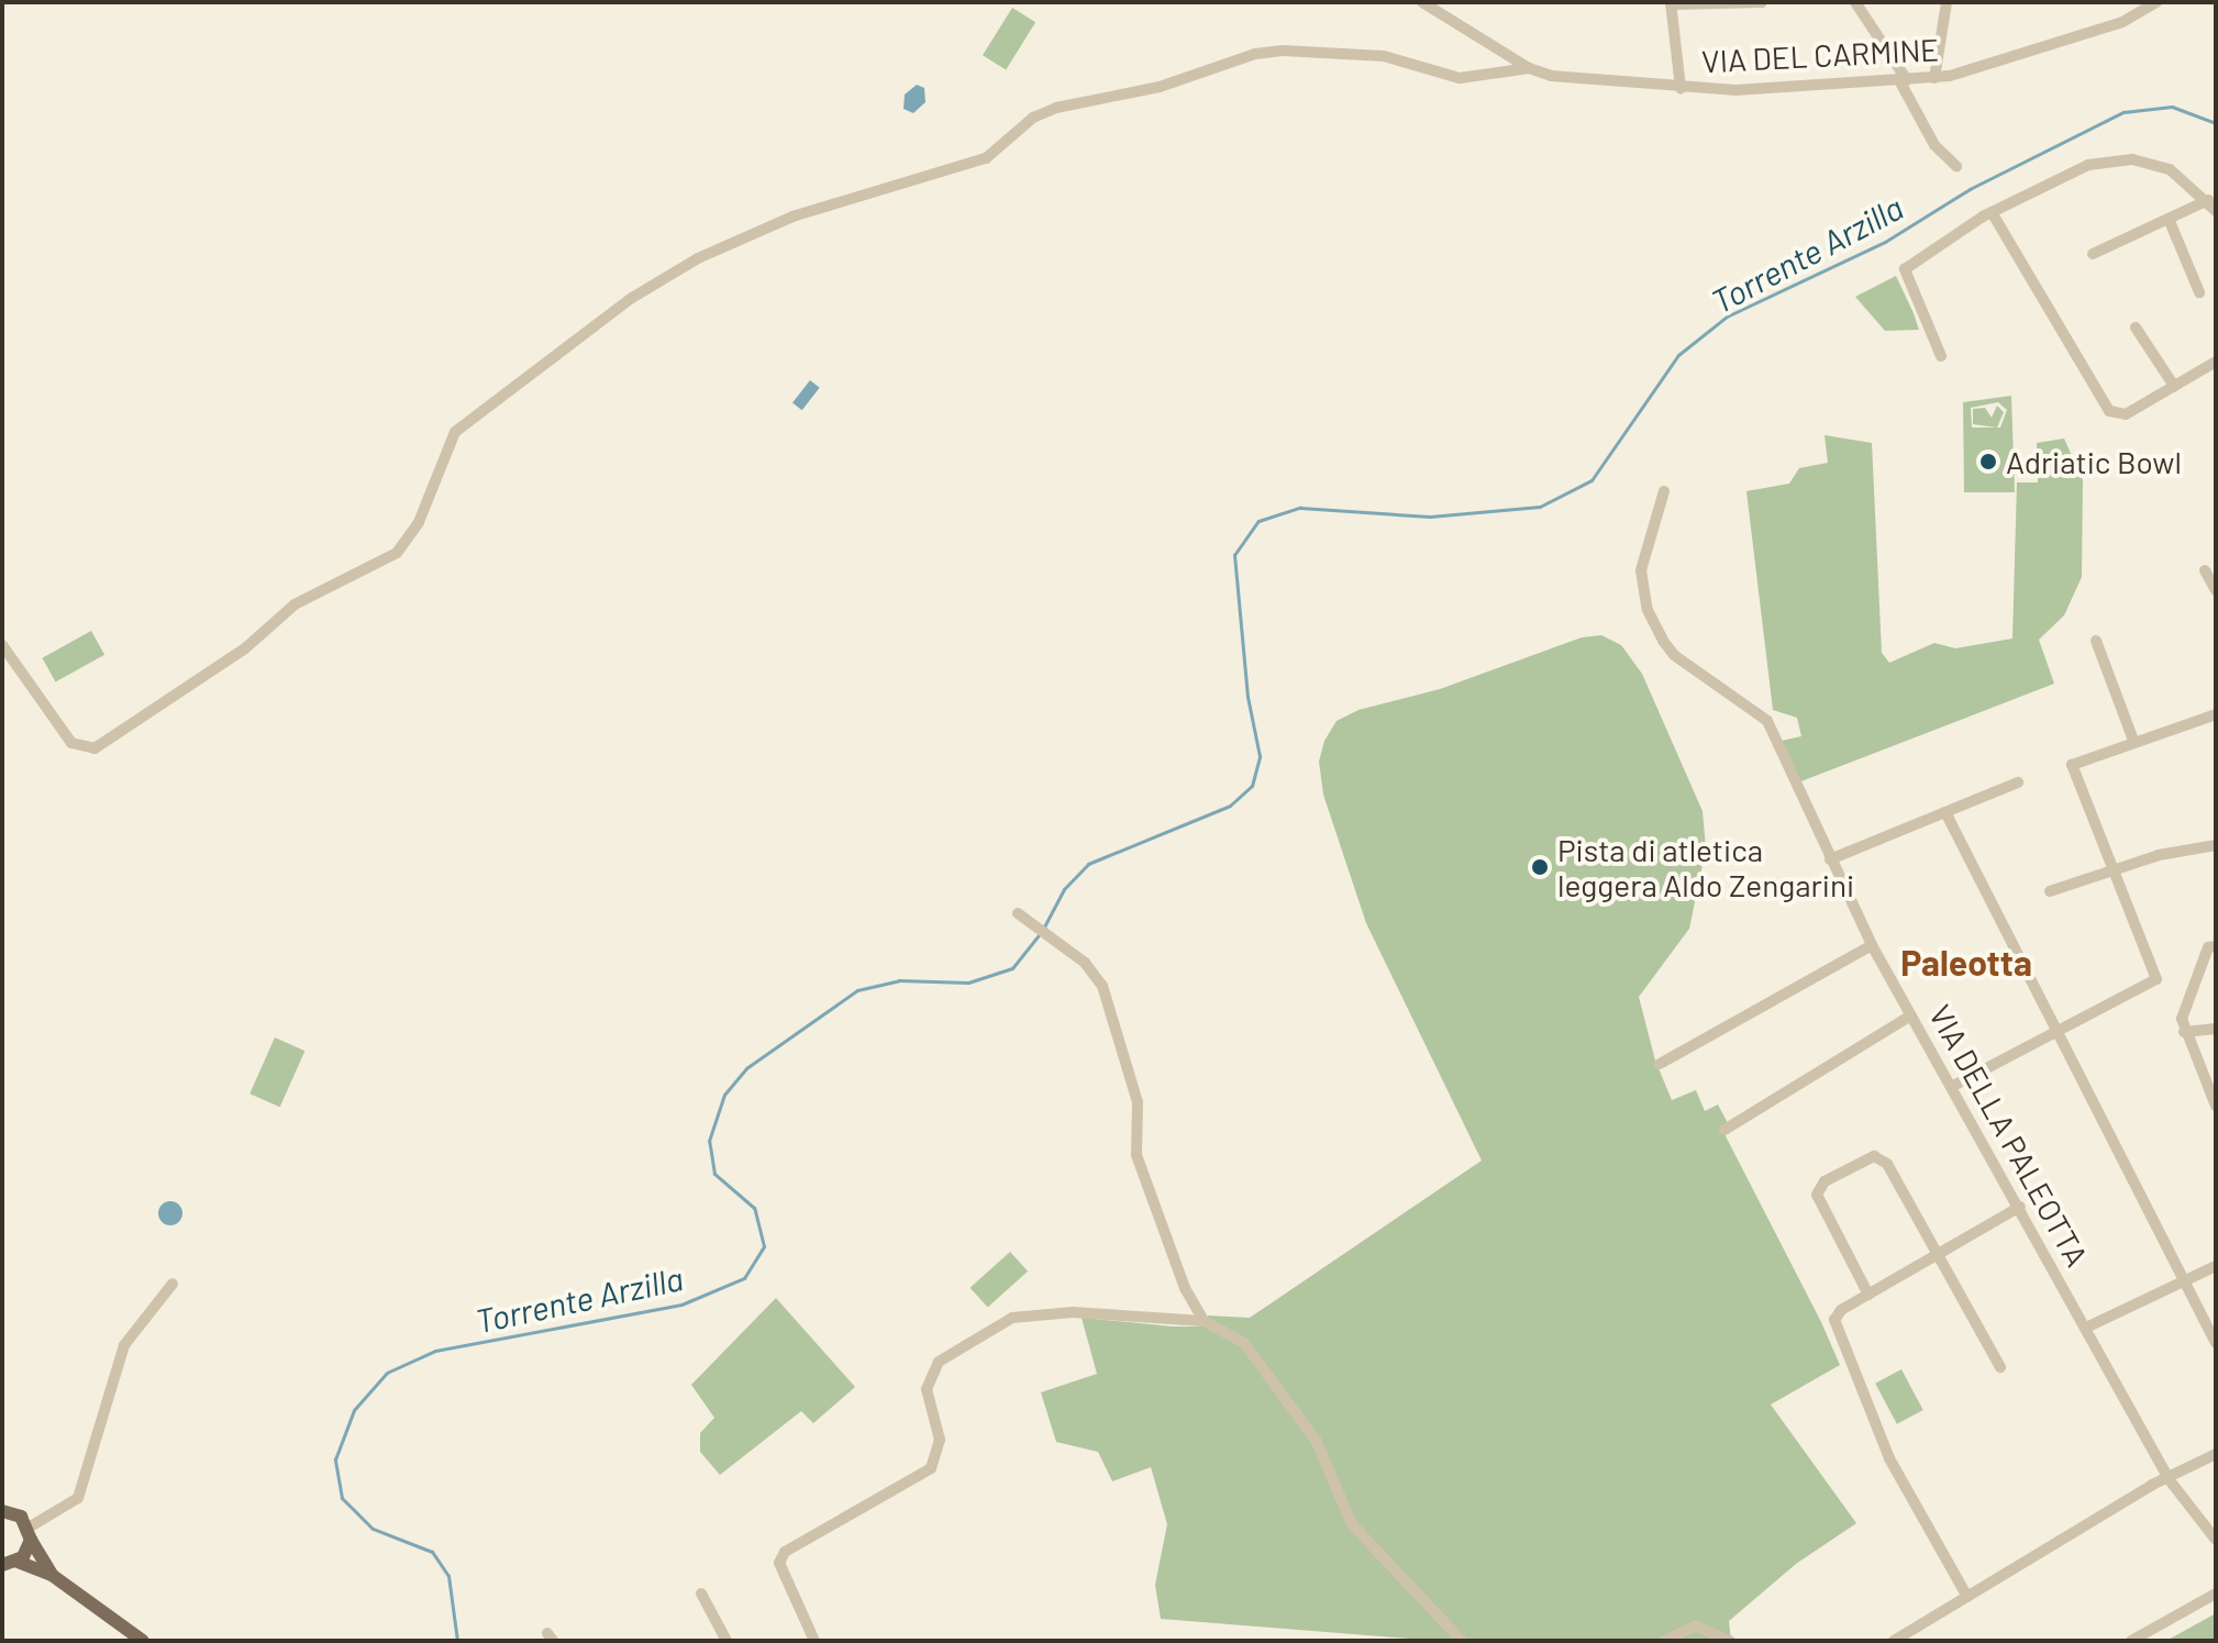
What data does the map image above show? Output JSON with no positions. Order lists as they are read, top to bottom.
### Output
{
  "streets": {
    "street": ["VIA DEL CARMINE", "VIA DELLA PALEOTTA"]
  },
  "districts": ["Paleotta"],
  "water": ["Torrente Arzilla"],
  "places": ["Adriatic Bowl", "Pista di atletica leggera Aldo Zengarini"]
}
